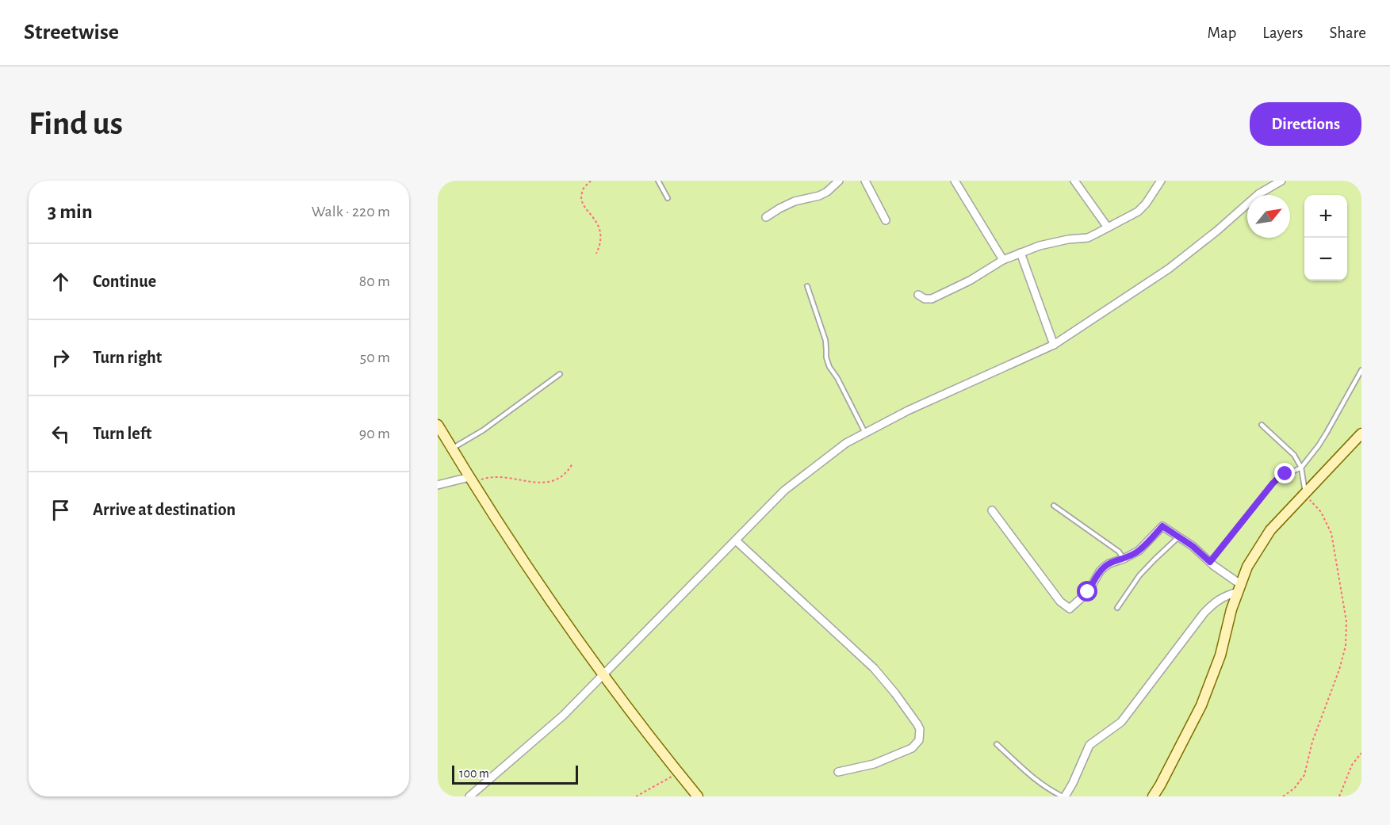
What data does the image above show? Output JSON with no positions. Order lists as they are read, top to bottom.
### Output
{
  "scale_bar": "100 m",
  "north": "top right",
  "page": {
    "header": "Streetwise",
    "nav": ["Map", "Layers", "Share"],
    "buttons": "Directions",
    "title": "Find us",
    "heading": ["3 min", "Walk · 220 m"],
    "map_buttons": ["+", "−"],
    "list": [
      ["Continue", "80 m"],
      ["Turn right", "50 m"],
      ["Turn left", "90 m"],
      "Arrive at destination"
    ],
    "scale": "100 m"
  }
}
